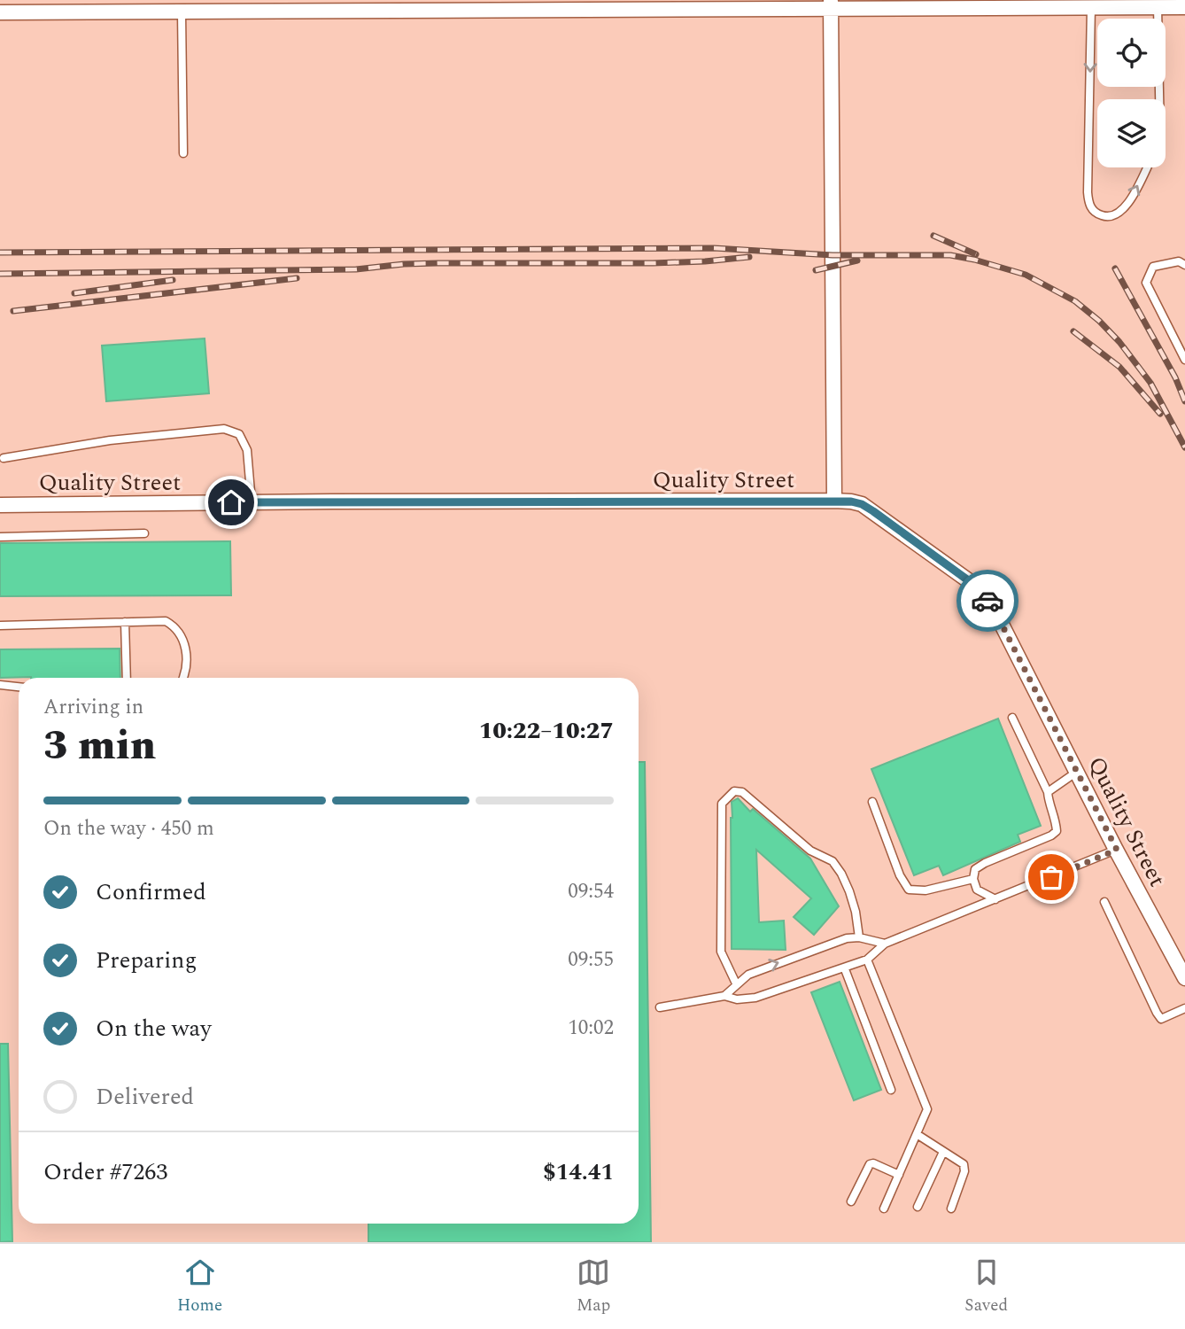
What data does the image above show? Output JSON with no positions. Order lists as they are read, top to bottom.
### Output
{
  "streets": {
    "street": ["Quality Street"]
  },
  "page": {
    "heading": ["3 min", "Arriving in", "10:22–10:27"],
    "panel": ["Order #7263", "$14.41"],
    "bar": "On the way · 450 m",
    "list": [
      ["Confirmed", "09:54"],
      ["Preparing", "09:55"],
      ["On the way", "10:02"],
      "Delivered"
    ],
    "tabs": ["Home", "Map", "Saved"]
  }
}
